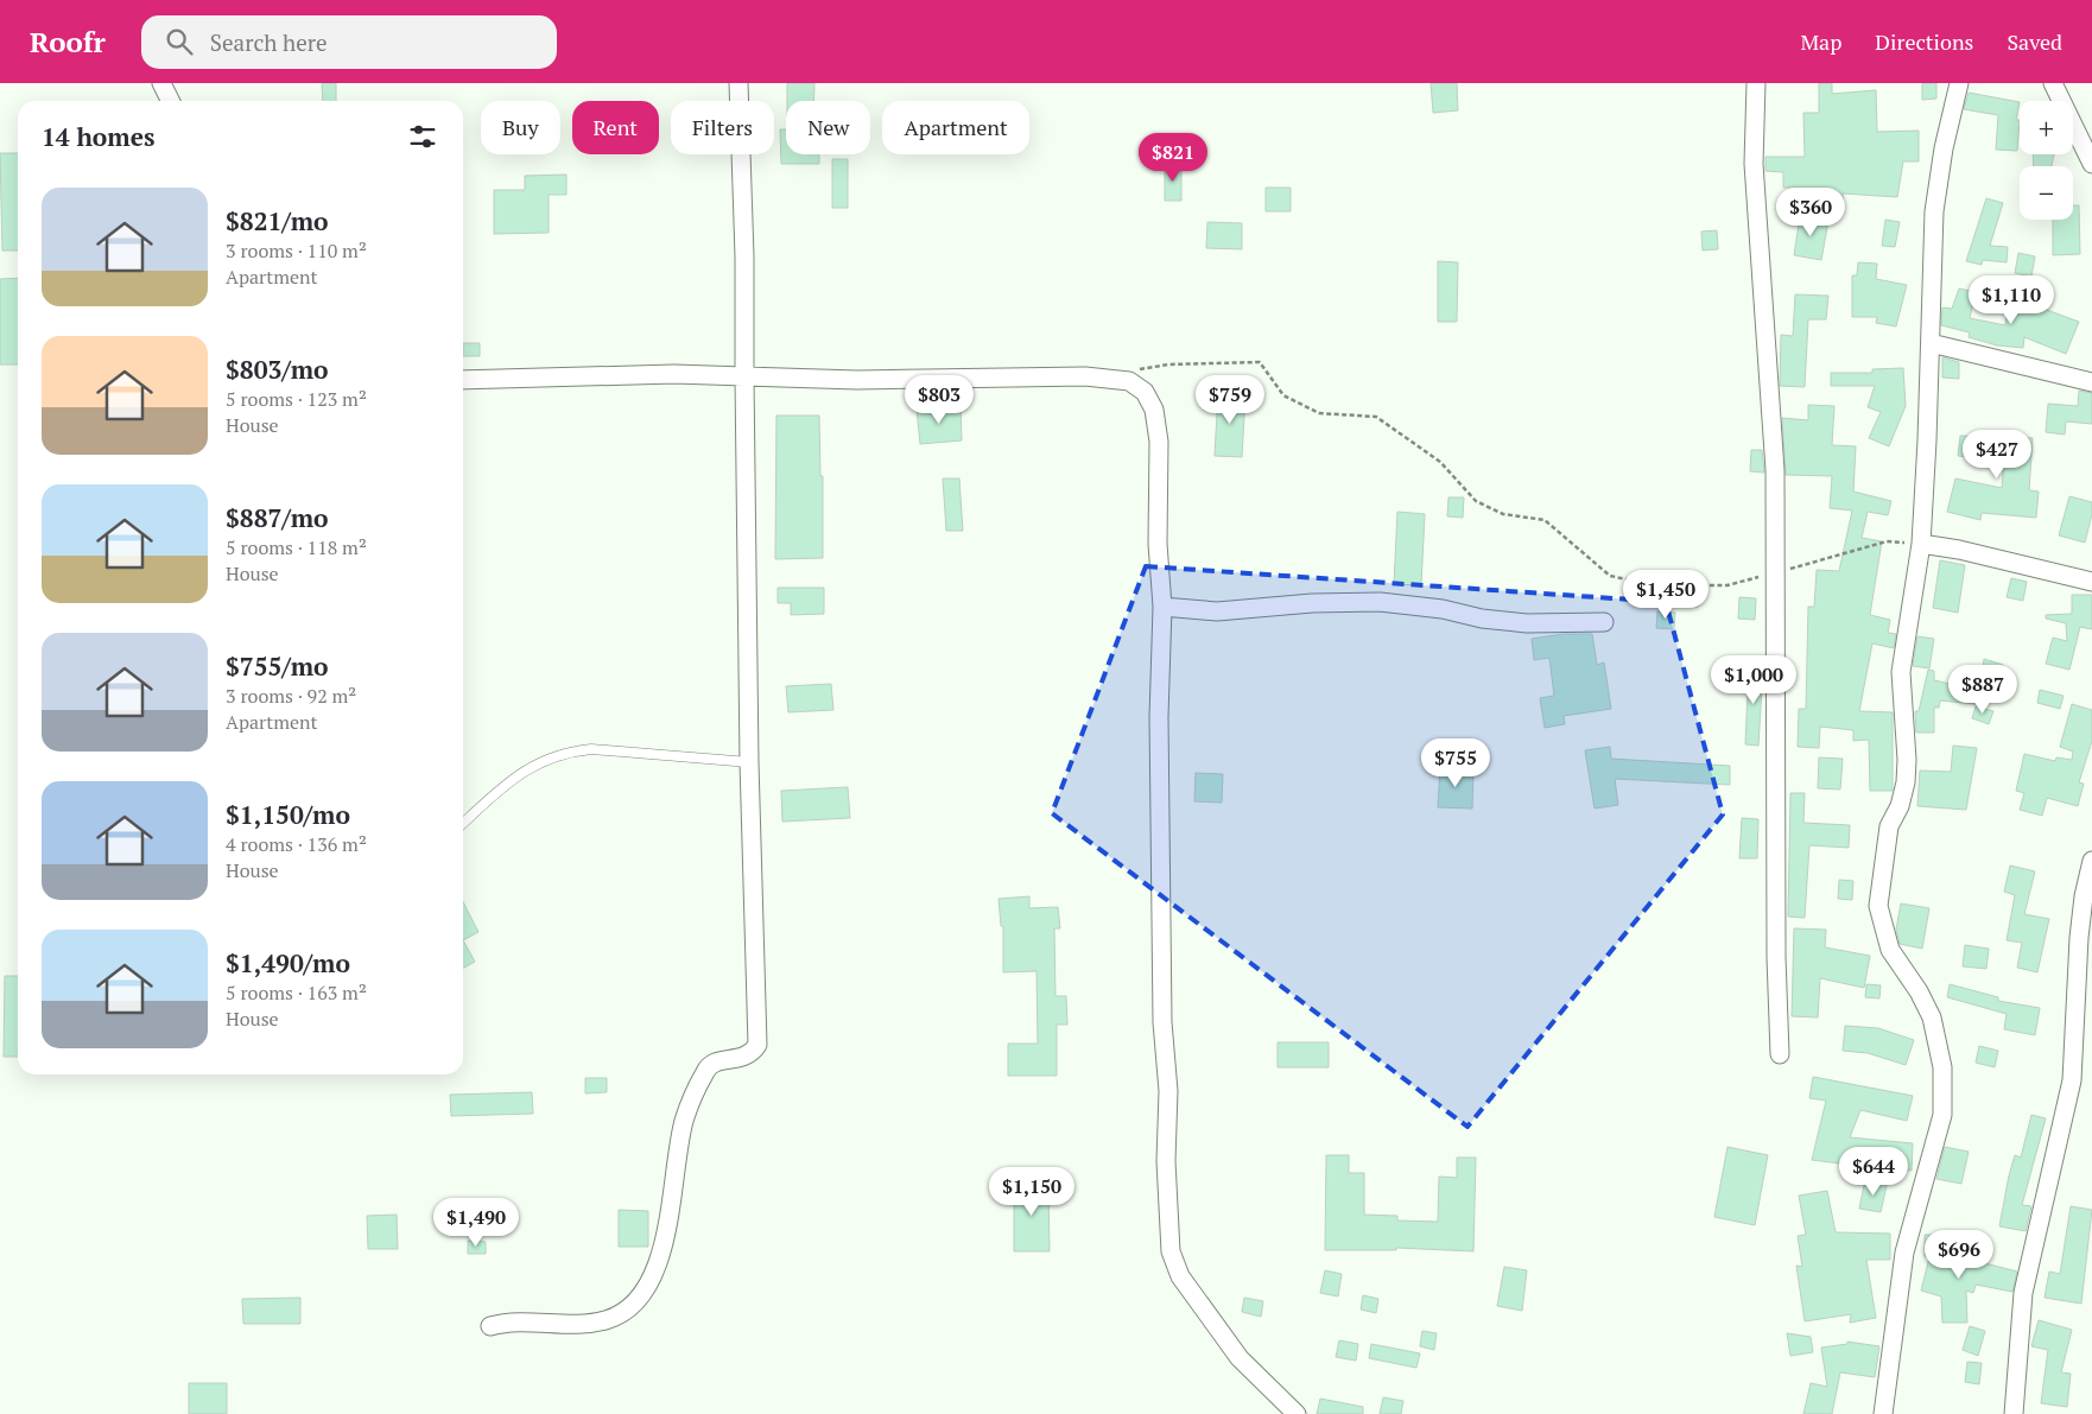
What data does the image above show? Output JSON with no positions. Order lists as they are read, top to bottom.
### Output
{
  "page": {
    "header": "Roofr",
    "search": "Search here",
    "nav": ["Map", "Directions", "Saved"],
    "map_buttons": ["+", "−"],
    "chip": [
      "Buy",
      "Rent",
      "Filters",
      "New",
      "Apartment"
    ],
    "heading": "14 homes",
    "price": [
      "$821",
      "$360",
      "$1,110",
      "$803",
      "$759",
      "$427",
      "$1,450",
      "$1,000",
      "$887",
      "$755",
      "$644",
      "$1,150",
      "$1,490",
      "$696"
    ],
    "list": [
      {
        "name": "$821/mo",
        "note": "3 rooms · 110 m² · Apartment"
      },
      {
        "name": "$803/mo",
        "note": "5 rooms · 123 m² · House"
      },
      {
        "name": "$887/mo",
        "note": "5 rooms · 118 m² · House"
      },
      {
        "name": "$755/mo",
        "note": "3 rooms · 92 m² · Apartment"
      },
      {
        "name": "$1,150/mo",
        "note": "4 rooms · 136 m² · House"
      },
      {
        "name": "$1,490/mo",
        "note": "5 rooms · 163 m² · House"
      }
    ]
  }
}
